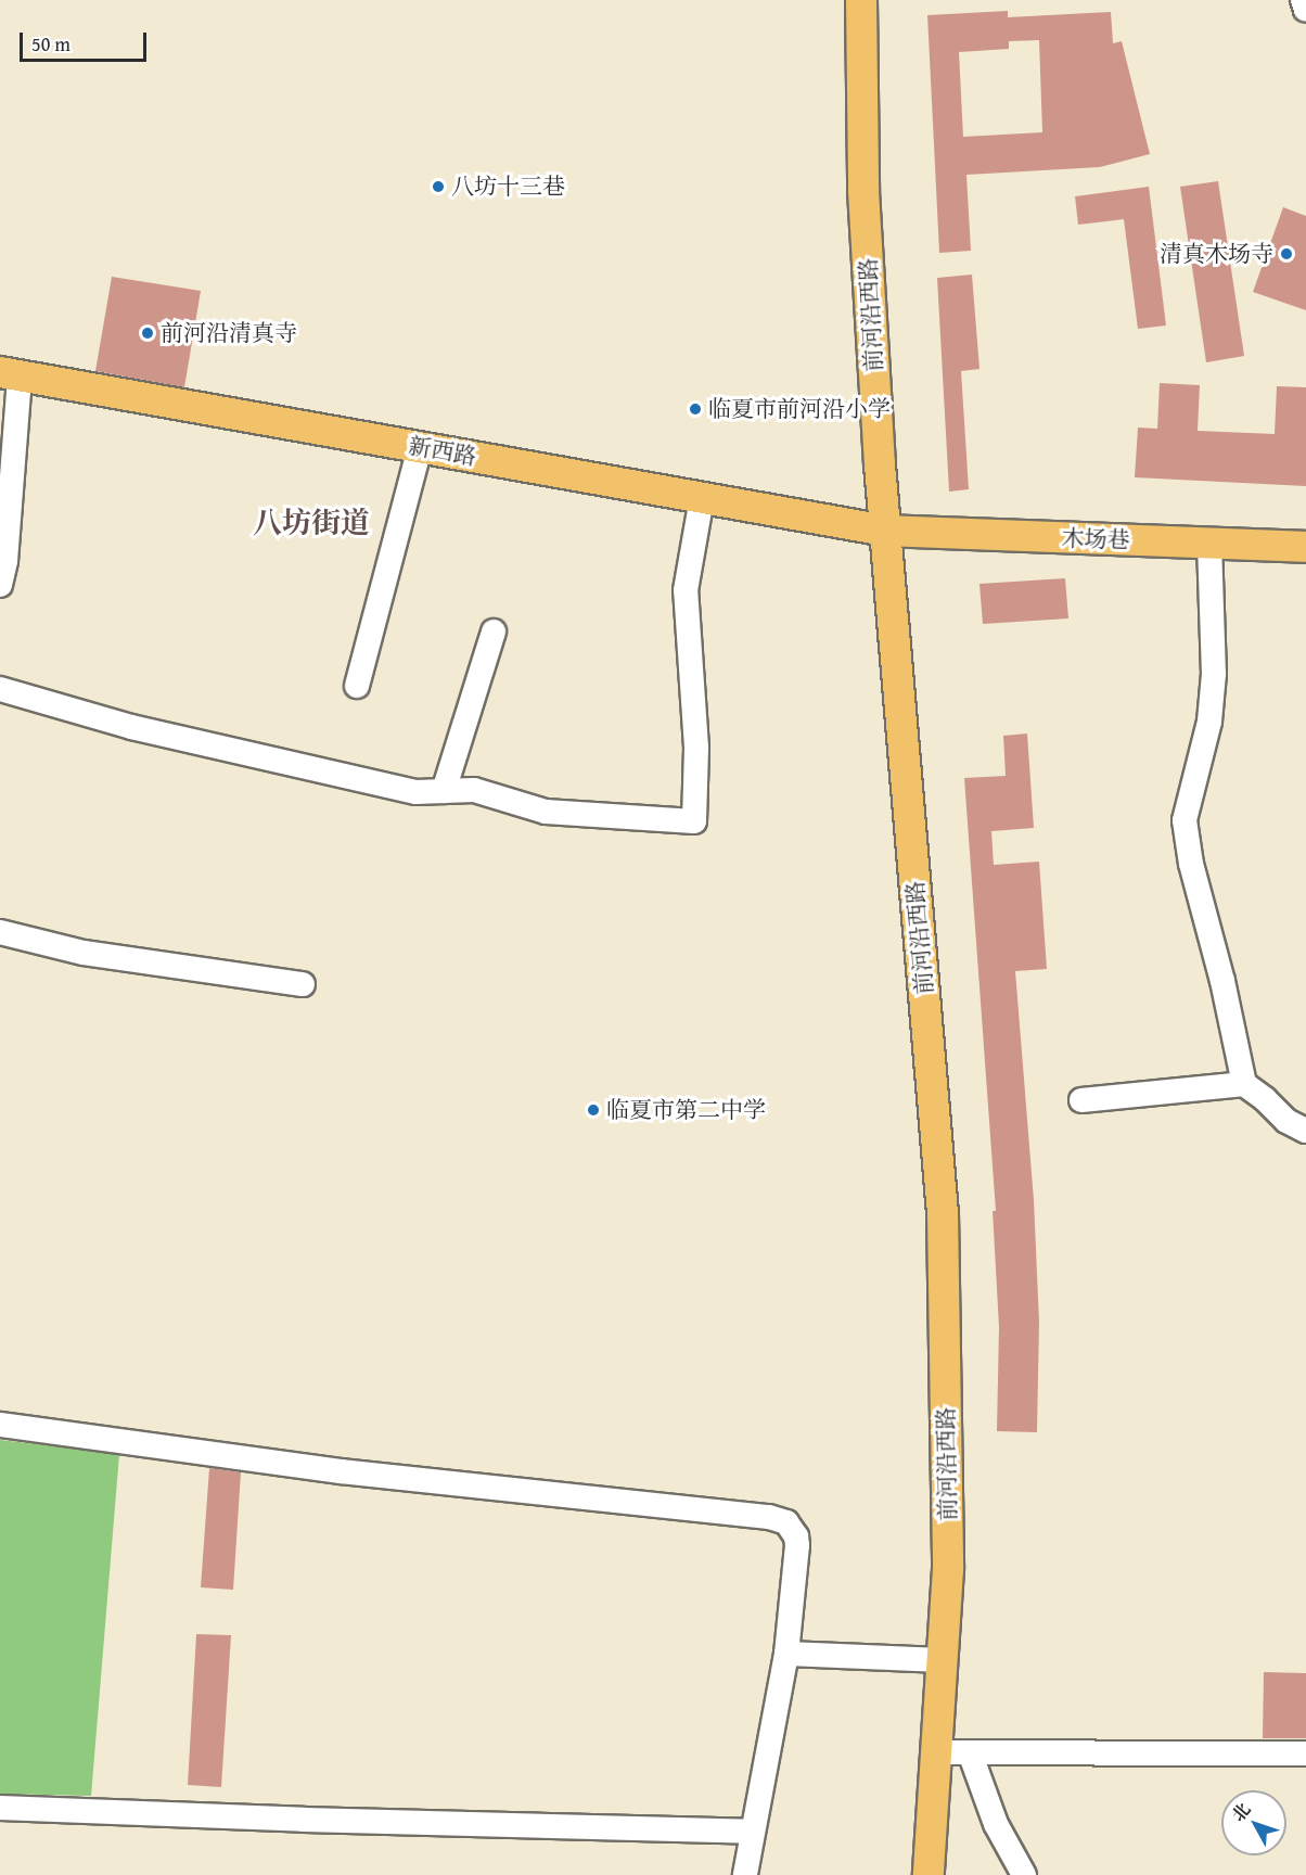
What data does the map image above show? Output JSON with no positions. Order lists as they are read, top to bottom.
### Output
{
  "streets": {
    "main road": ["前河沿西路", "新西路", "木场巷"]
  },
  "crossings": [
    ["前河沿西路", "新西路"],
    ["前河沿西路", "木场巷"],
    ["新西路", "木场巷"]
  ],
  "districts": ["八坊街道"],
  "places": [
    "八坊十三巷",
    "清真木场寺",
    "前河沿清真寺",
    "临夏市前河沿小学",
    "临夏市第二中学"
  ],
  "scale_bar": "50 m",
  "north": "top left"
}
